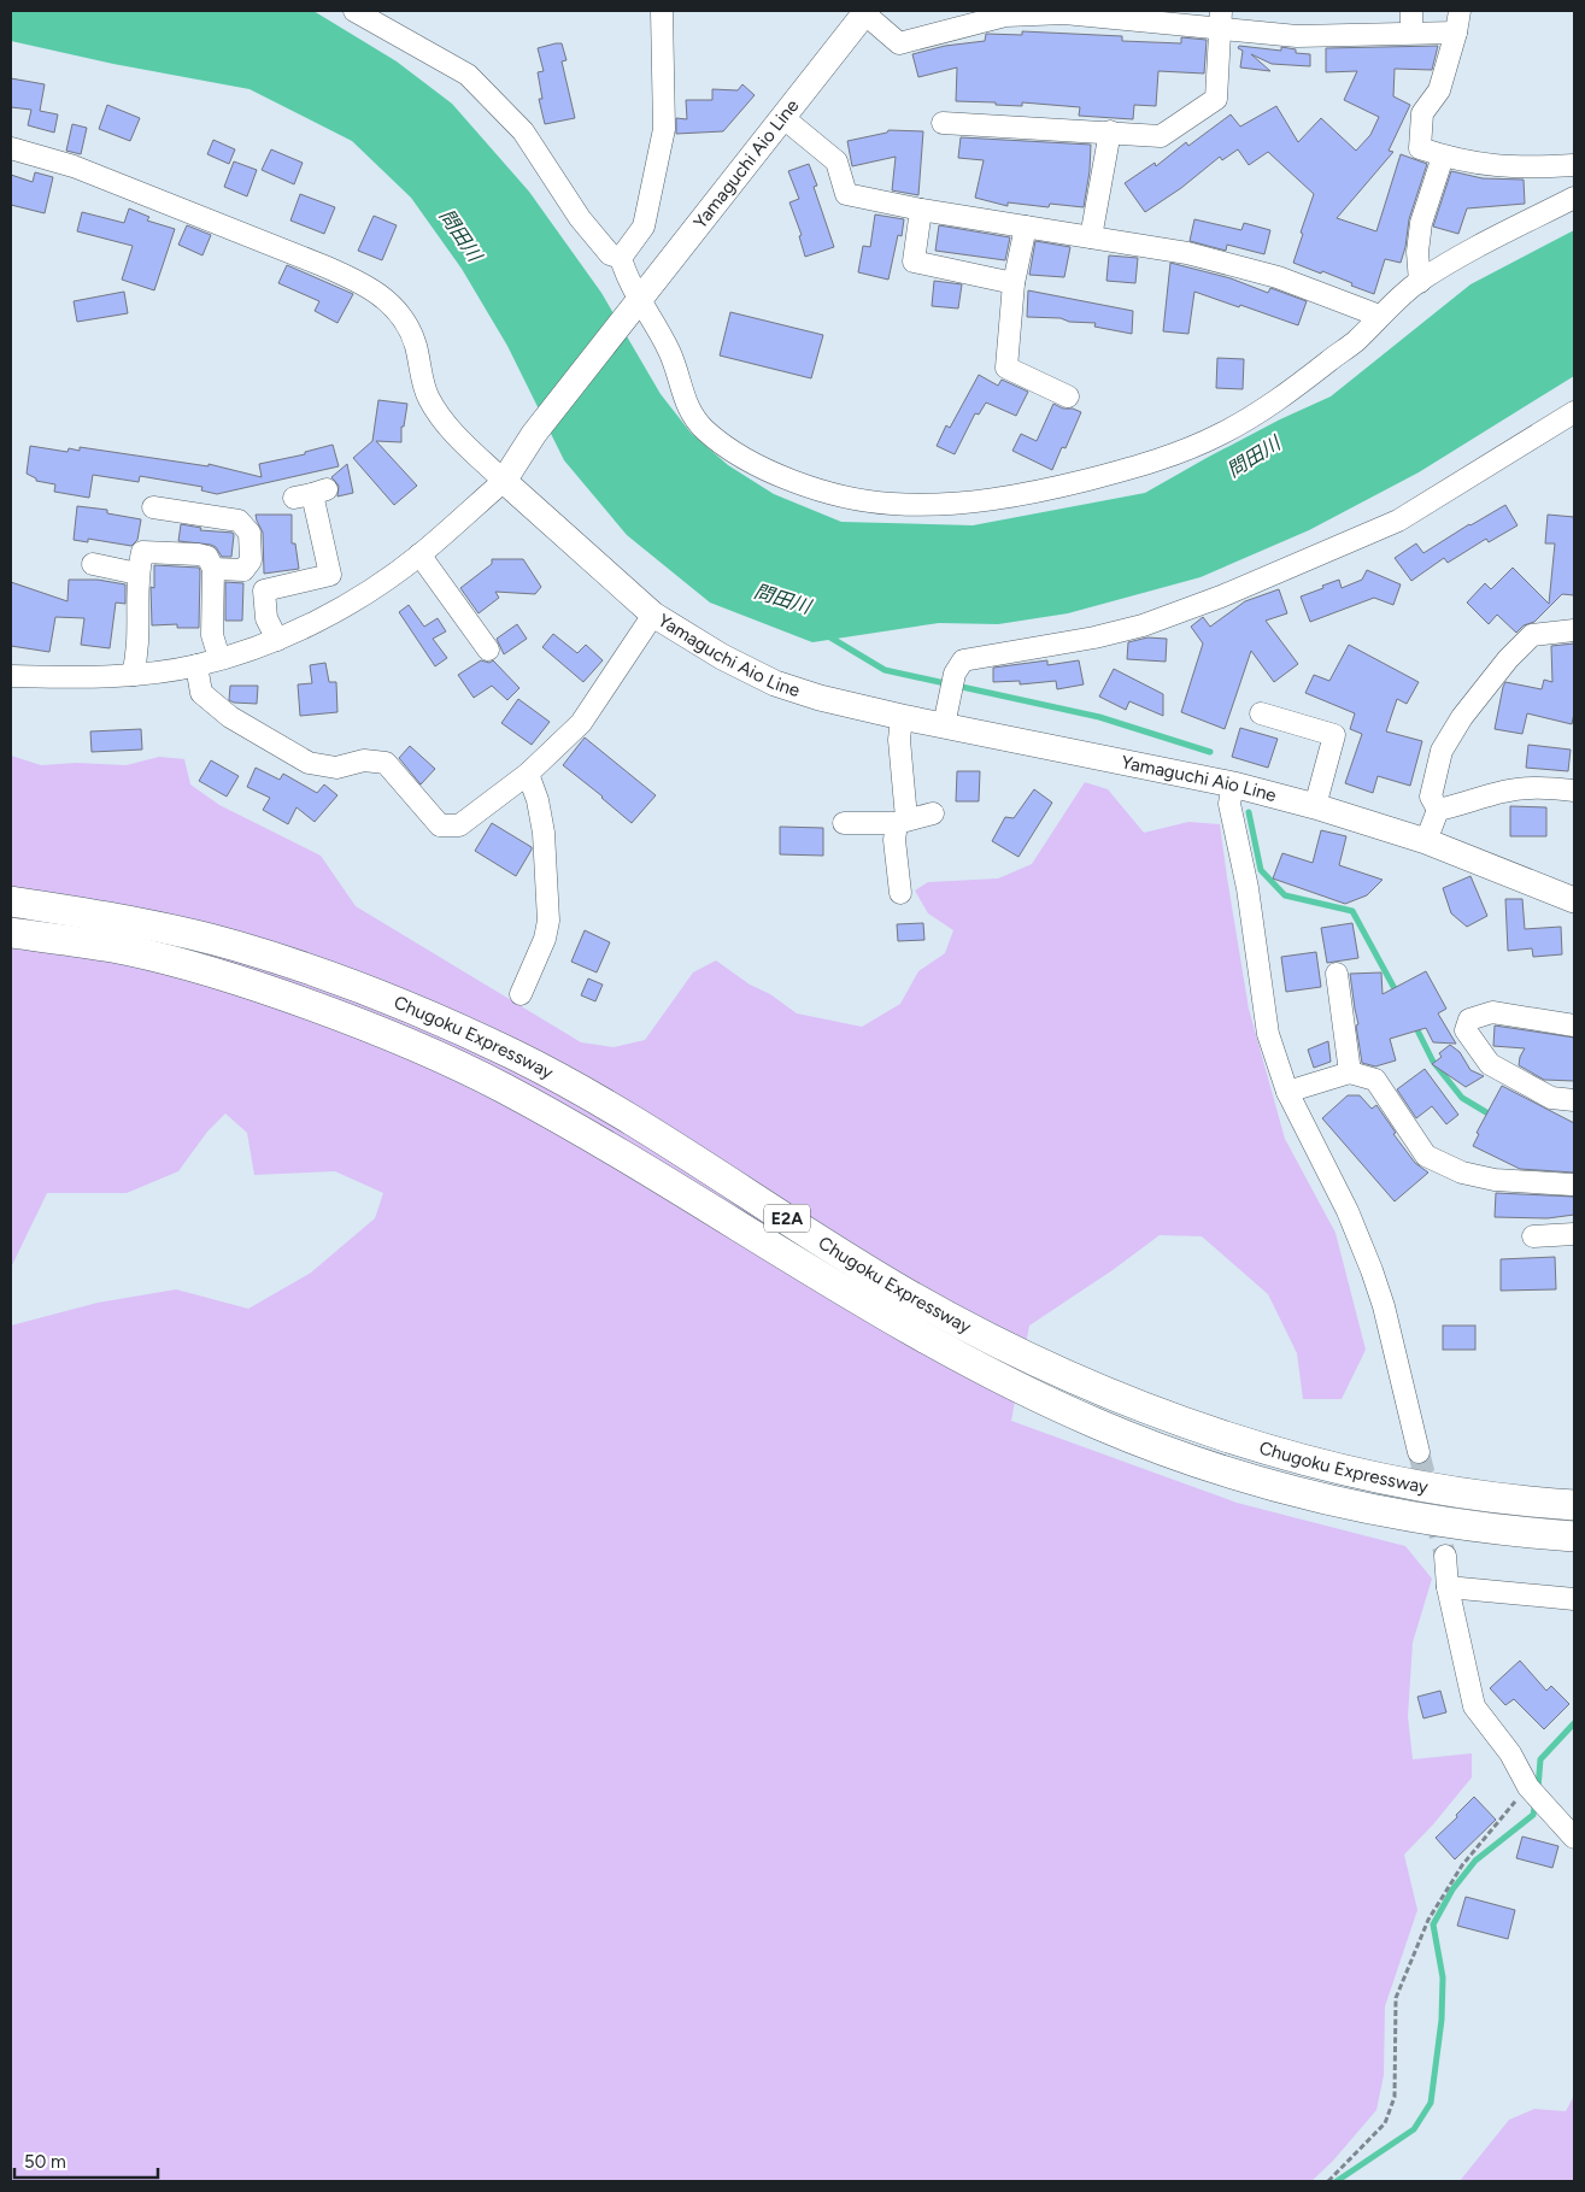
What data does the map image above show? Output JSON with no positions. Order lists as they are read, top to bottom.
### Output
{
  "streets": {
    "highway": ["Chugoku Expressway", "E2A"],
    "main road": ["Yamaguchi Aio Line"]
  },
  "water": ["問田川"],
  "scale_bar": "50 m"
}
